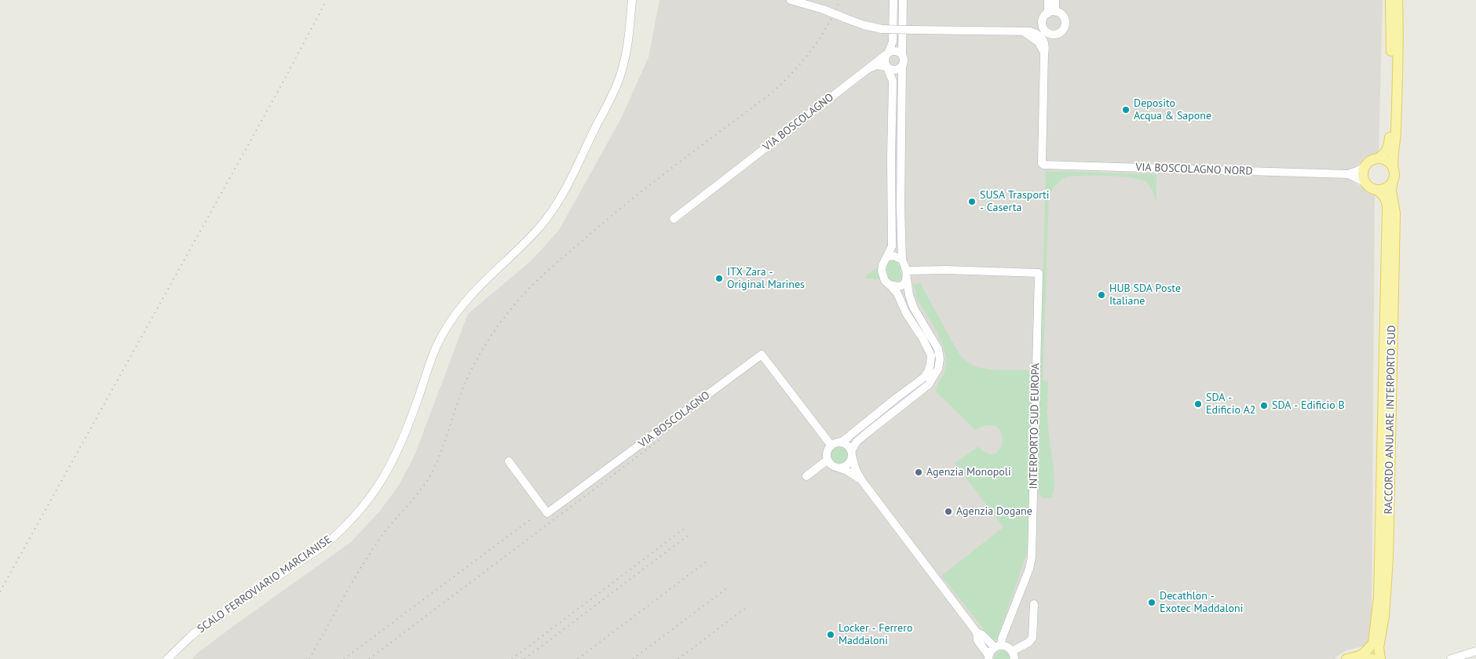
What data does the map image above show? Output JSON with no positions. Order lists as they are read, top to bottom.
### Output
{
  "streets": {
    "main road": ["RACCORDO ANULARE INTERPORTO SUD"],
    "street": [
      "VIA BOSCOLAGNO",
      "VIA BOSCOLAGNO NORD",
      "INTERPORTO SUD EUROPA",
      "SCALO FERROVIARIO MARCIANISE"
    ]
  },
  "crossings": [
    ["VIA BOSCOLAGNO NORD", "RACCORDO ANULARE INTERPORTO SUD"]
  ],
  "places": [
    "Deposito Acqua & Sapone",
    "SUSA Trasporti - Caserta",
    "ITX Zara - Original Marines",
    "HUB SDA Poste Italiane",
    "SDA - Edificio A2",
    "SDA - Edificio B",
    "Agenzia Monopoli",
    "Agenzia Dogane",
    "Decathlon - Exotec Maddaloni",
    "Locker - Ferrero Maddaloni"
  ]
}
